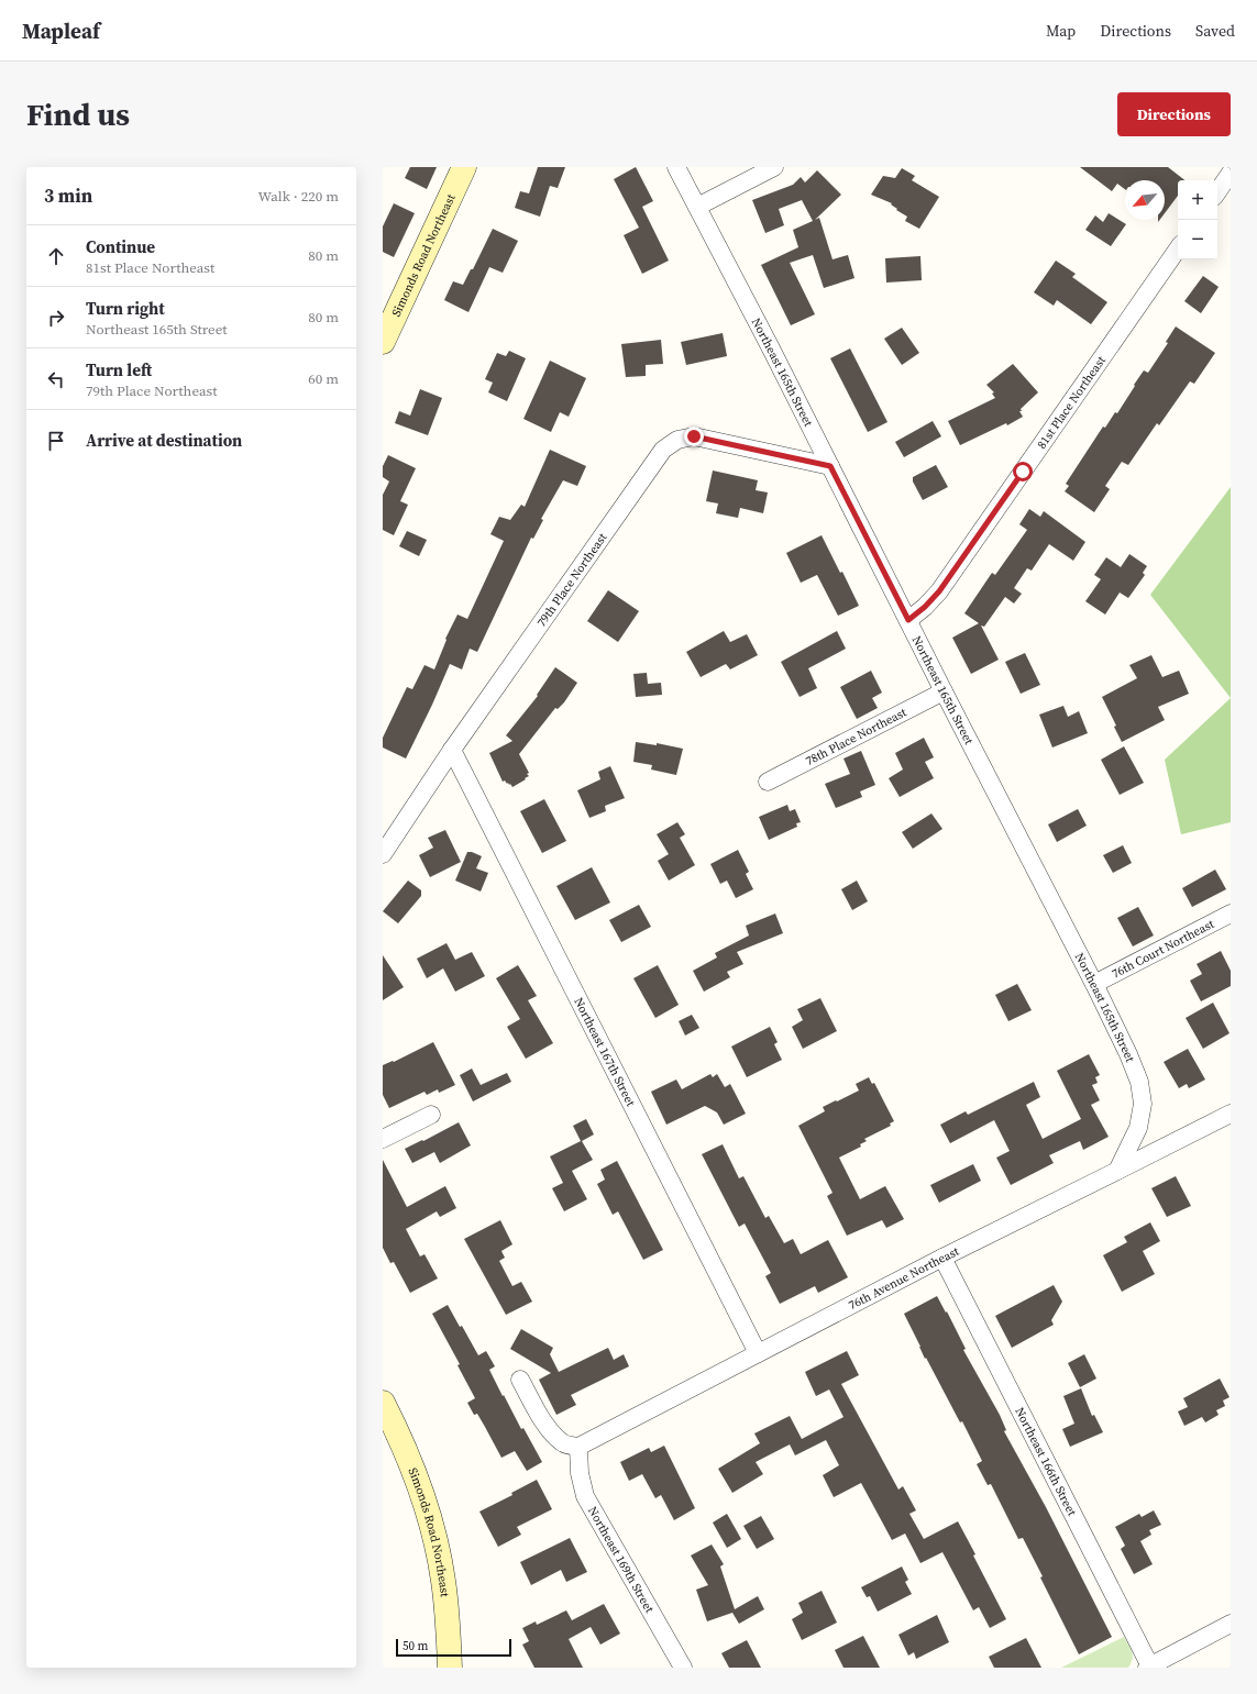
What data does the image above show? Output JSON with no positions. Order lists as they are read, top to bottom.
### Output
{
  "streets": {
    "main road": ["Simonds Road Northeast"],
    "street": [
      "Northeast 165th Street",
      "81st Place Northeast",
      "79th Place Northeast",
      "78th Place Northeast",
      "76th Court Northeast",
      "Northeast 167th Street",
      "76th Avenue Northeast",
      "Northeast 166th Street",
      "Northeast 169th Street"
    ]
  },
  "crossings": [
    ["Northeast 165th Street", "81st Place Northeast"],
    ["Northeast 165th Street", "79th Place Northeast"],
    ["Northeast 165th Street", "78th Place Northeast"],
    ["Northeast 165th Street", "76th Court Northeast"],
    ["Northeast 165th Street", "76th Avenue Northeast"],
    ["79th Place Northeast", "Northeast 167th Street"],
    ["Northeast 167th Street", "76th Avenue Northeast"],
    ["76th Avenue Northeast", "Northeast 166th Street"],
    ["76th Avenue Northeast", "Northeast 169th Street"]
  ],
  "scale_bar": "50 m",
  "north": "bottom left",
  "page": {
    "header": "Mapleaf",
    "nav": ["Map", "Directions", "Saved"],
    "buttons": "Directions",
    "title": "Find us",
    "heading": ["3 min", "Walk · 220 m"],
    "map_buttons": ["+", "−"],
    "list": [
      ["Continue", "81st Place Northeast", "80 m"],
      ["Turn right", "Northeast 165th Street", "80 m"],
      ["Turn left", "79th Place Northeast", "60 m"],
      "Arrive at destination"
    ],
    "scale": "50 m"
  }
}
